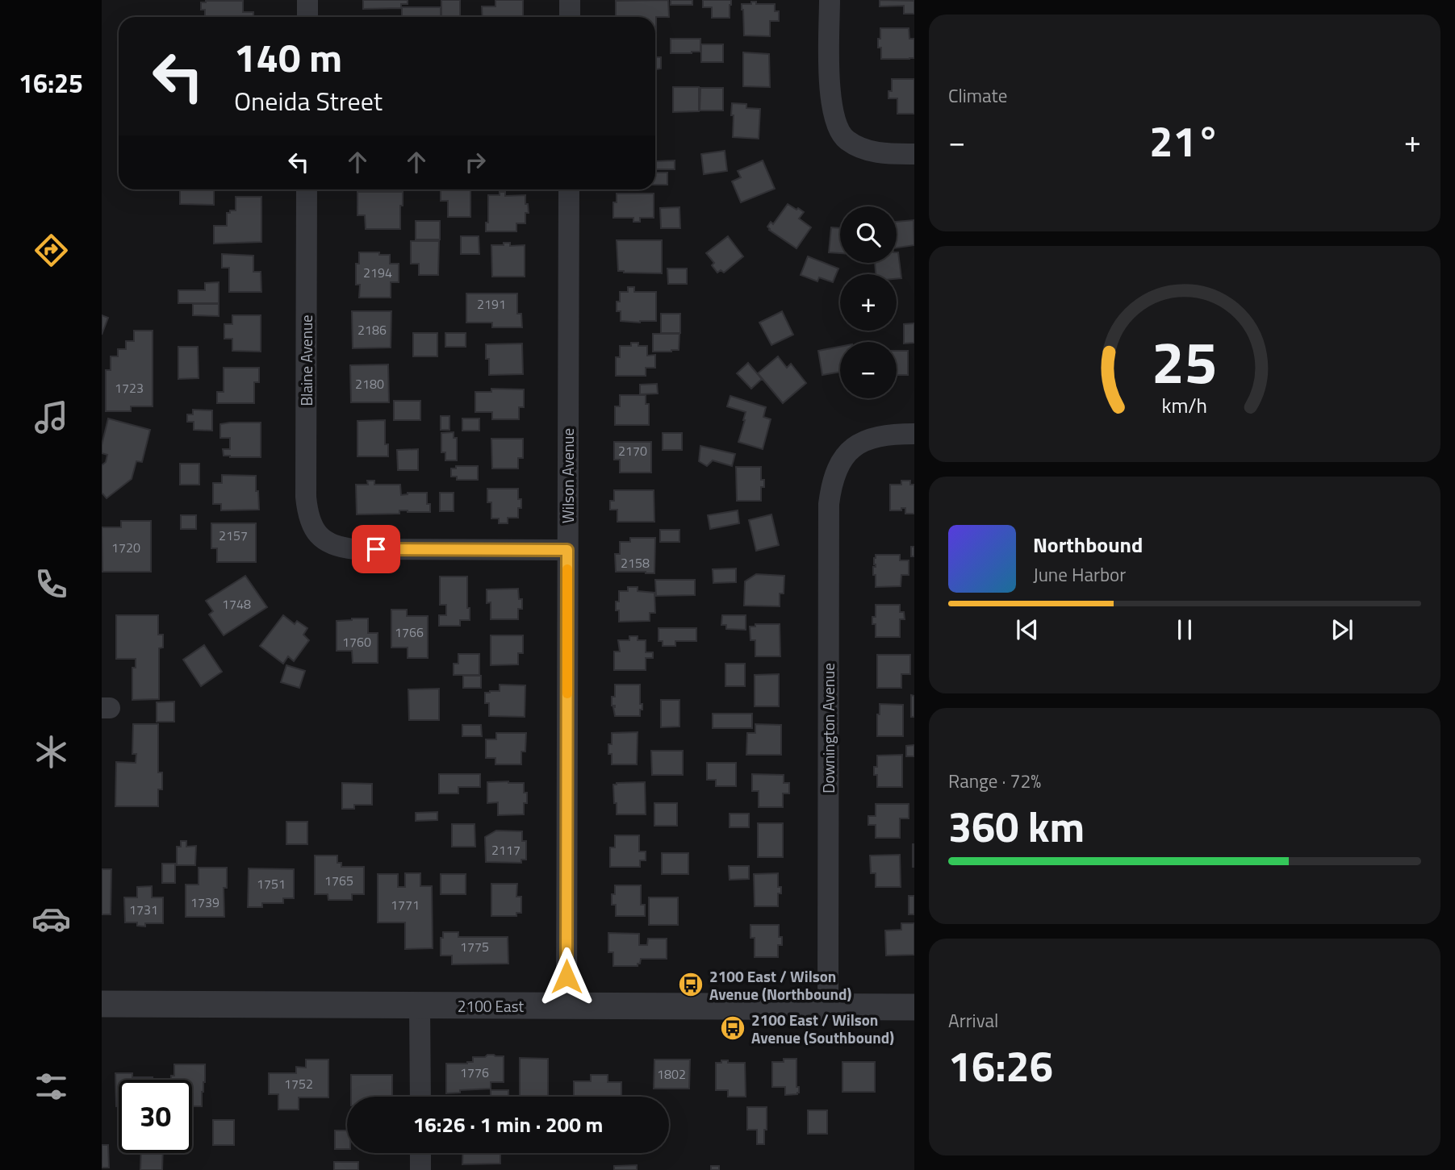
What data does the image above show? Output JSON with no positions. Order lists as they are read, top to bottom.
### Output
{
  "streets": {
    "street": [
      "Blaine Avenue",
      "Wilson Avenue",
      "Downington Avenue",
      "2100 East"
    ]
  },
  "crossings": [
    ["Blaine Avenue", "Wilson Avenue"],
    ["Wilson Avenue", "2100 East"],
    ["Downington Avenue", "2100 East"]
  ],
  "places": {
    "bus stop": ["2100 East / Wilson Avenue (Northbound)", "2100 East / Wilson Avenue (Southbound)"]
  },
  "house_numbers": [
    "2194",
    "2191",
    "2186",
    "2180",
    "1723",
    "2170",
    "2157",
    "1720",
    "2158",
    "1748",
    "1766",
    "1760",
    "2117",
    "1765",
    "1751",
    "1739",
    "1771",
    "1731",
    "1775",
    "1776",
    "1802",
    "1752"
  ],
  "page": {
    "tabs": "16:25",
    "tile": [
      "Climate",
      ["Range · 72%", "360 km"],
      ["Arrival", "16:26"]
    ],
    "turn": ["140 m", "Oneida Street"],
    "heat": ["−", "21°", "+"],
    "map_buttons": ["+", "−"],
    "song": ["Northbound", "June Harbor"],
    "limit": "30",
    "trip": "16:26 · 1 min · 200 m",
    "gauge": ["25", "km/h"]
  }
}
